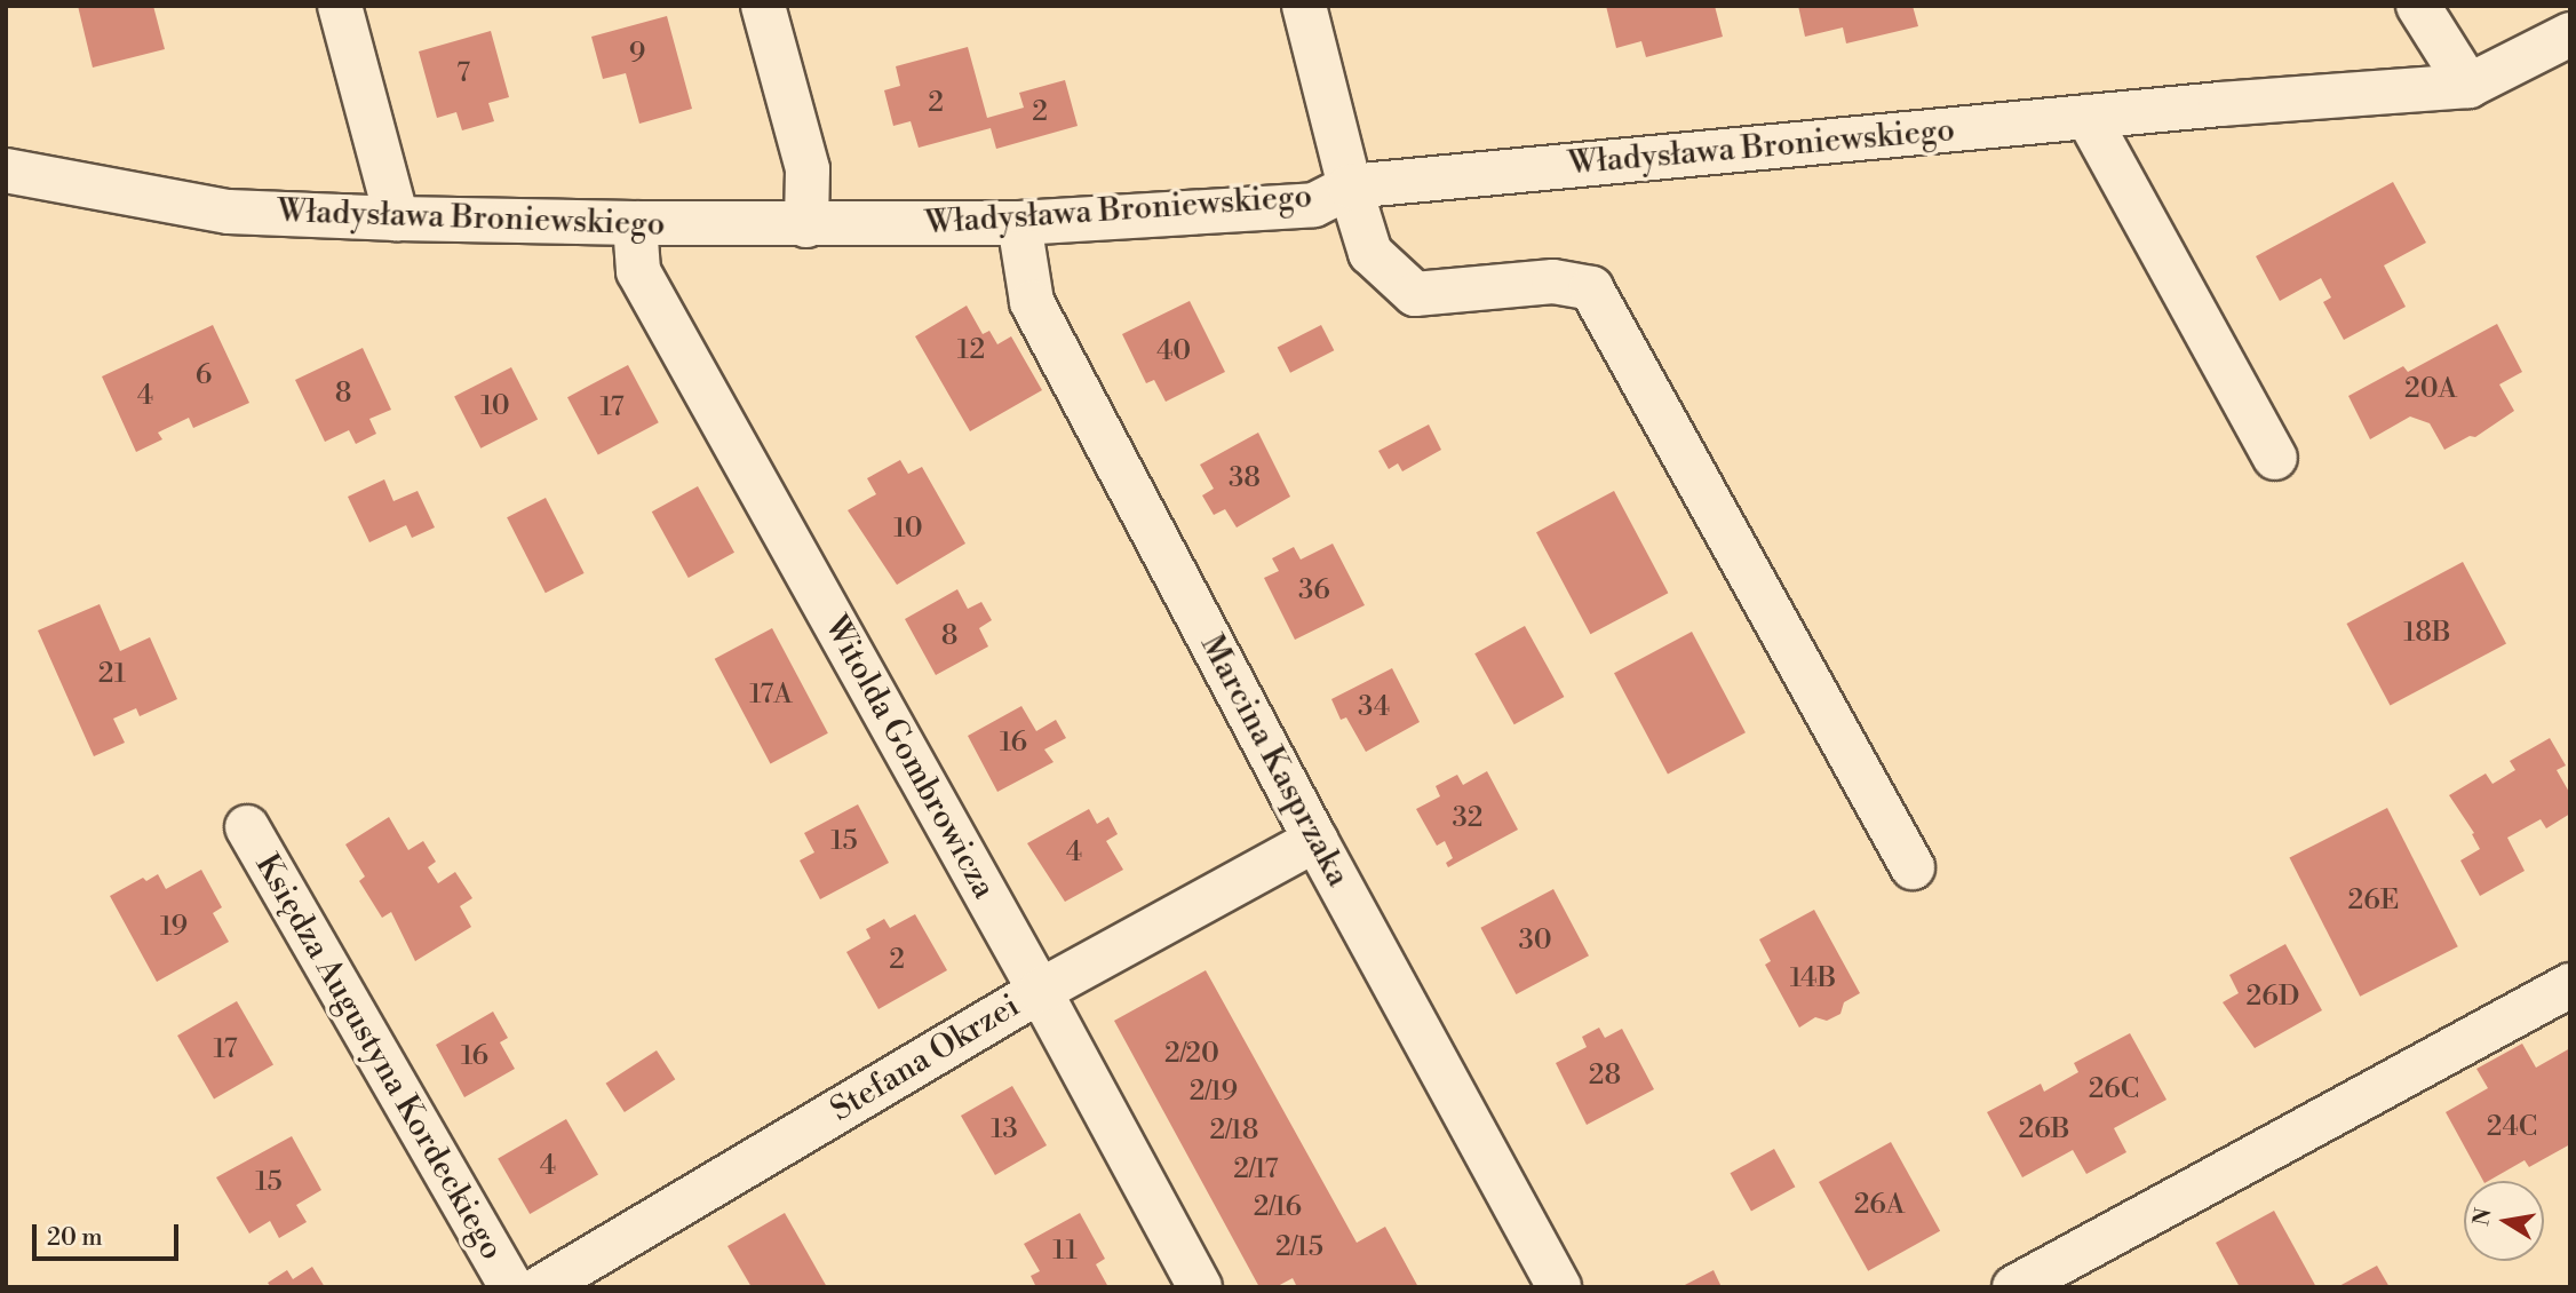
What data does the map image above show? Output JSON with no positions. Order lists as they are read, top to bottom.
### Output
{
  "streets": {
    "street": [
      "Władysława Broniewskiego",
      "Witolda Gombrowicza",
      "Marcina Kasprzaka",
      "Księdza Augustyna Kordeckiego",
      "Stefana Okrzei"
    ]
  },
  "crossings": [
    ["Władysława Broniewskiego", "Witolda Gombrowicza"],
    ["Władysława Broniewskiego", "Marcina Kasprzaka"],
    ["Witolda Gombrowicza", "Stefana Okrzei"],
    ["Marcina Kasprzaka", "Stefana Okrzei"]
  ],
  "house_numbers": [
    "9",
    "7",
    "2",
    "2",
    "12",
    "40",
    "6",
    "20A",
    "8",
    "4",
    "10",
    "17",
    "38",
    "10",
    "36",
    "18B",
    "8",
    "21",
    "17A",
    "34",
    "16",
    "32",
    "15",
    "4",
    "26E",
    "19",
    "30",
    "2",
    "14B",
    "26D",
    "17",
    "2/20",
    "16",
    "28",
    "26C",
    "2/19",
    "24C",
    "13",
    "26B",
    "2/18",
    "4",
    "2/17",
    "15",
    "26A",
    "2/16",
    "2/15",
    "11"
  ],
  "scale_bar": "20 m",
  "north": "left"
}
